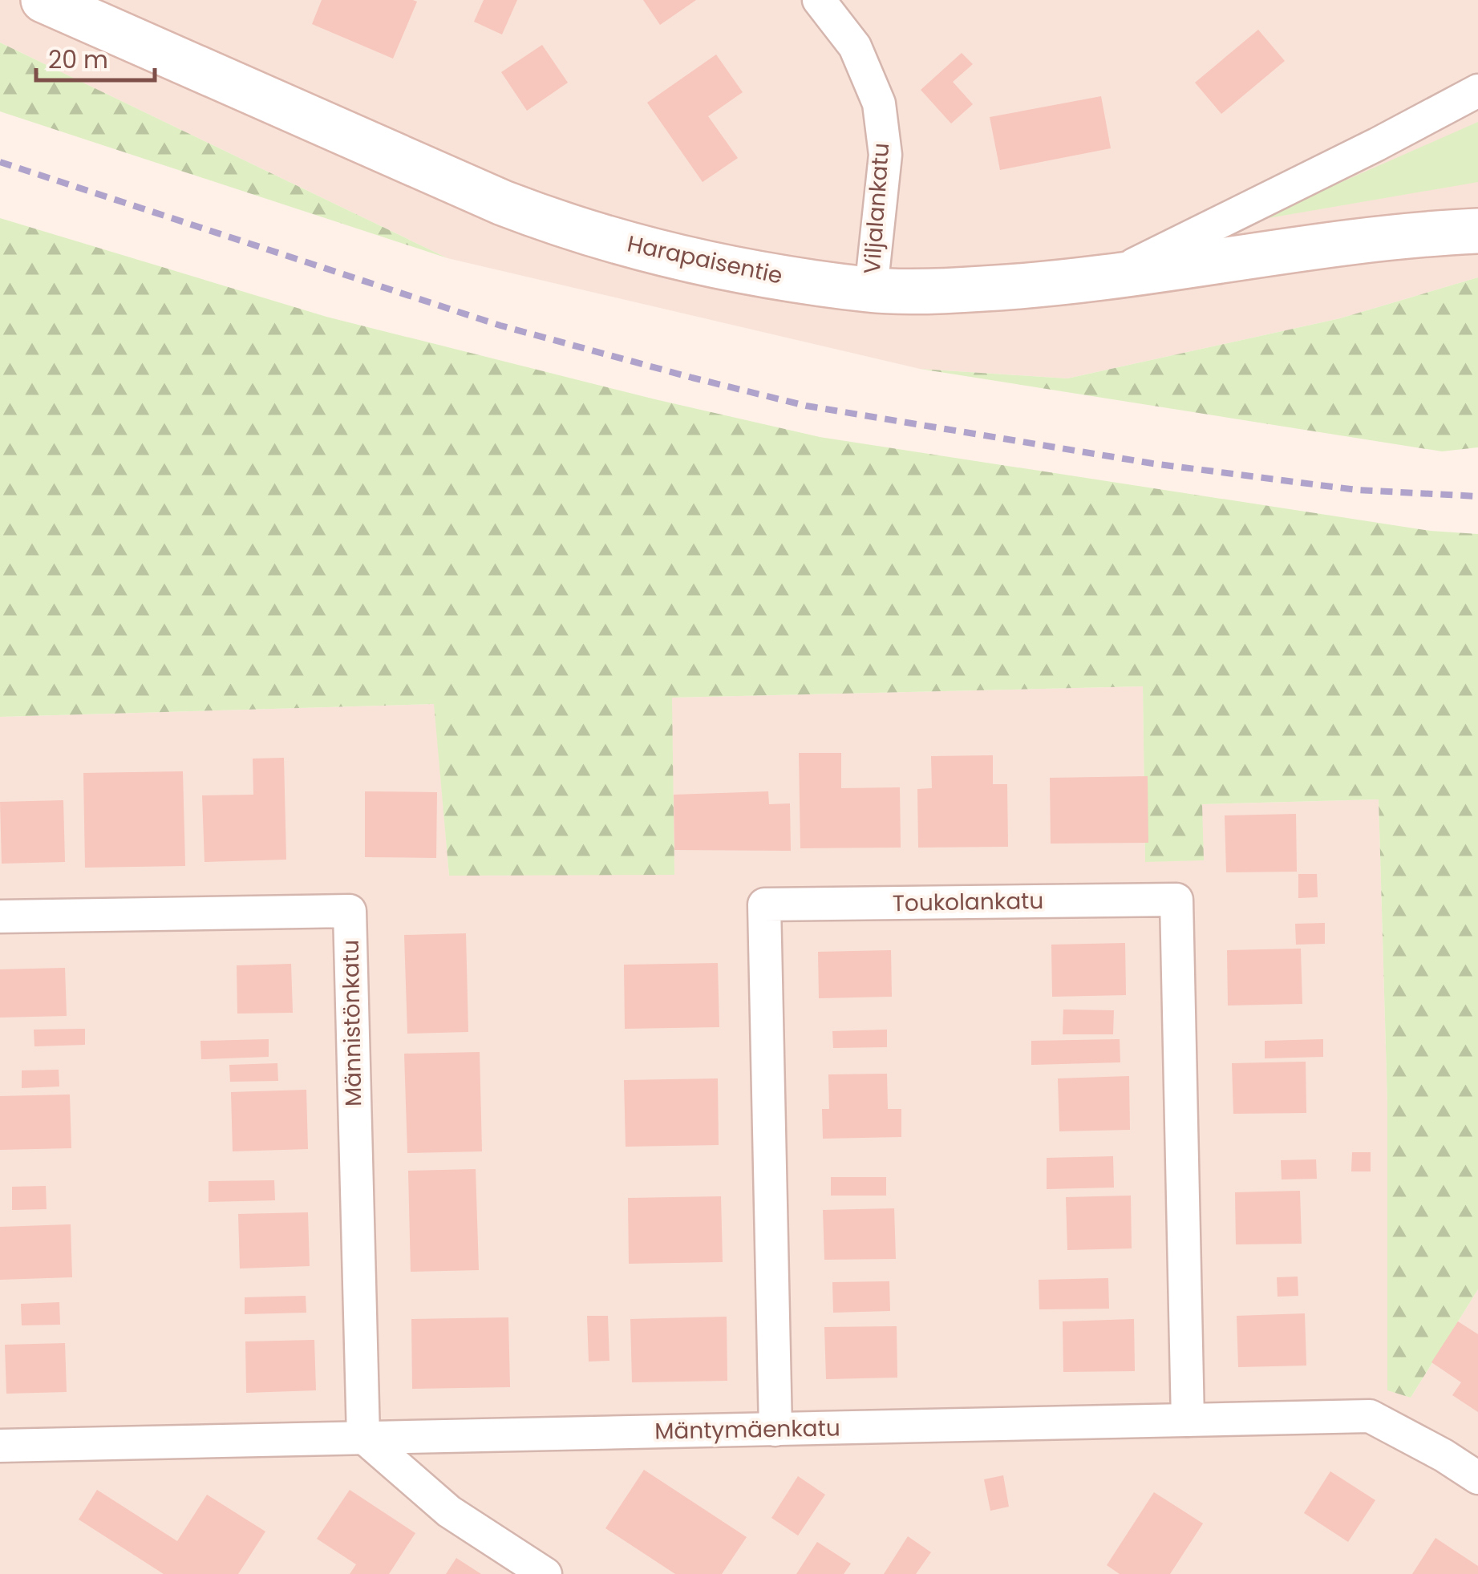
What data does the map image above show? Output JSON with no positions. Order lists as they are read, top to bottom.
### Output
{
  "streets": {
    "main road": ["Harapaisentie"],
    "street": [
      "Viljalankatu",
      "Toukolankatu",
      "Männistönkatu",
      "Mäntymäenkatu"
    ]
  },
  "crossings": [
    ["Viljalankatu", "Harapaisentie"],
    ["Toukolankatu", "Mäntymäenkatu"],
    ["Männistönkatu", "Mäntymäenkatu"]
  ],
  "scale_bar": "20 m"
}
